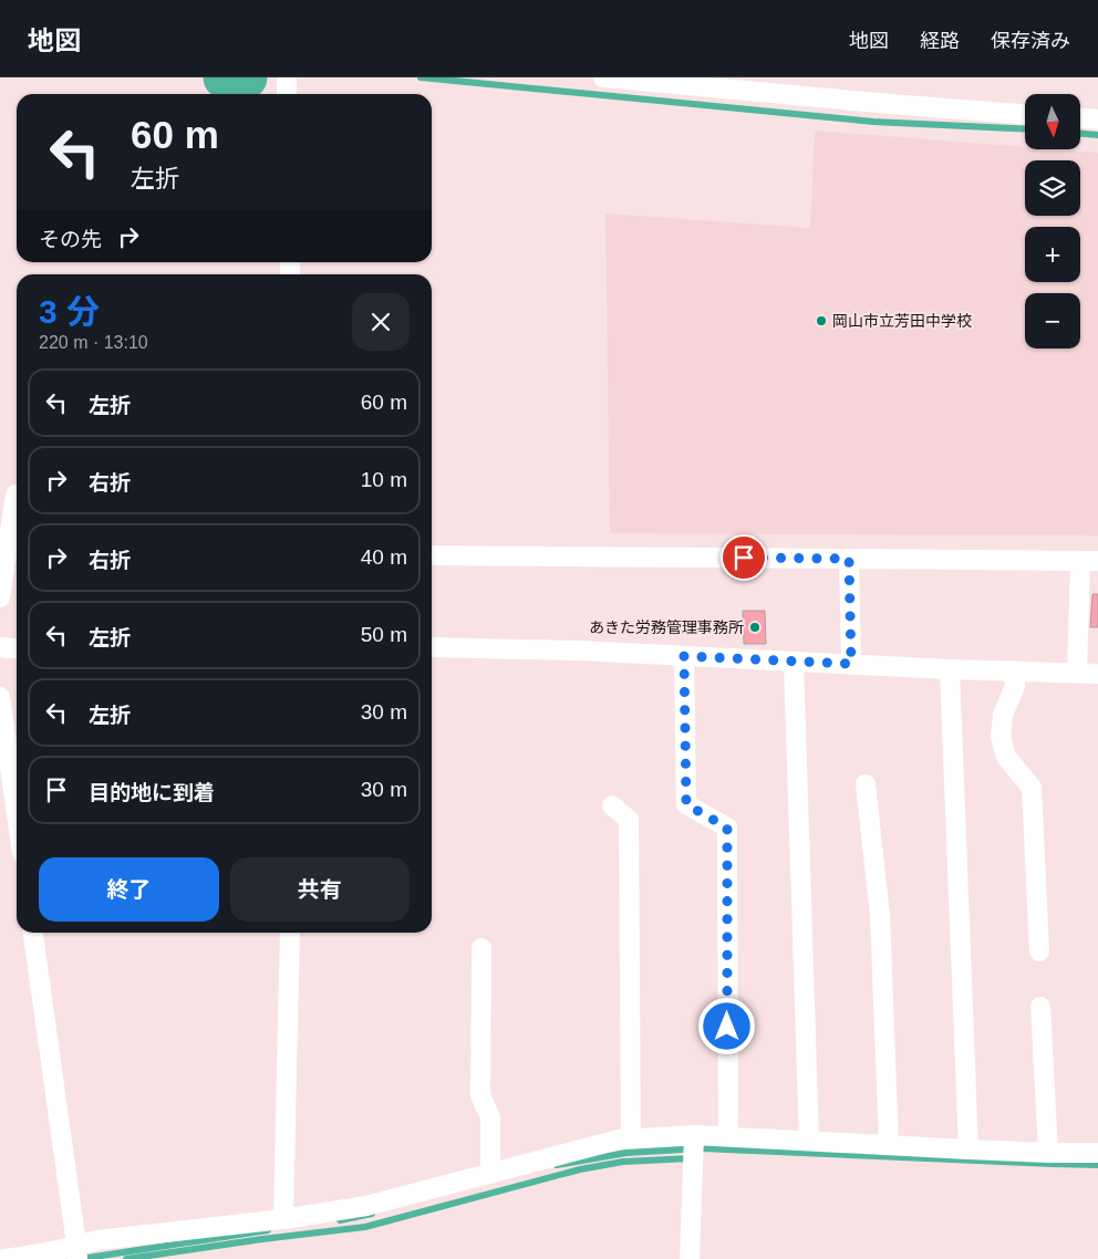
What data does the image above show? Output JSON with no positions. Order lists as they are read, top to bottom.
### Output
{
  "places": ["岡山市立芳田中学校", "あきた労務管理事務所"],
  "north": "bottom",
  "page": {
    "header": "地図",
    "nav": ["地図", "経路", "保存済み"],
    "map_buttons": ["+", "−"],
    "turn": ["60 m", "左折"],
    "then": "その先",
    "heading": ["3 分", "220 m · 13:10"],
    "list": [
      {
        "name": "左折",
        "value": "60 m"
      },
      {
        "name": "右折",
        "value": "10 m"
      },
      {
        "name": "右折",
        "value": "40 m"
      },
      {
        "name": "左折",
        "value": "50 m"
      },
      {
        "name": "左折",
        "value": "30 m"
      },
      {
        "name": "目的地に到着",
        "value": "30 m"
      }
    ],
    "buttons": ["終了", "共有"]
  }
}
